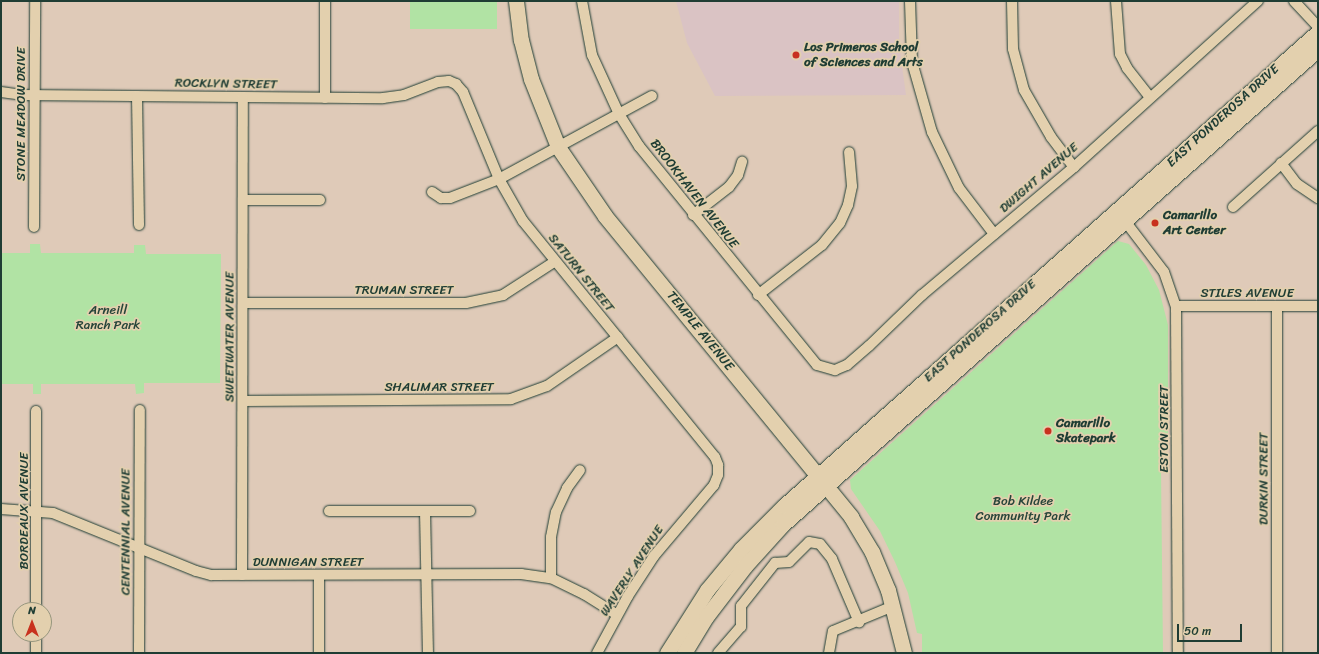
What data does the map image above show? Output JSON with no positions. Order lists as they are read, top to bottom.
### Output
{
  "streets": {
    "main road": ["EAST PONDEROSA DRIVE", "TEMPLE AVENUE"],
    "street": [
      "ROCKLYN STREET",
      "STONE MEADOW DRIVE",
      "DWIGHT AVENUE",
      "BROOKHAVEN AVENUE",
      "SATURN STREET",
      "TRUMAN STREET",
      "STILES AVENUE",
      "SWEETWATER AVENUE",
      "SHALIMAR STREET",
      "ESTON STREET",
      "DURKIN STREET",
      "BORDEAUX AVENUE",
      "CENTENNIAL AVENUE",
      "DUNNIGAN STREET",
      "WAVERLY AVENUE"
    ]
  },
  "crossings": [
    ["ROCKLYN STREET", "STONE MEADOW DRIVE"],
    ["ROCKLYN STREET", "SATURN STREET"],
    ["ROCKLYN STREET", "SWEETWATER AVENUE"],
    ["EAST PONDEROSA DRIVE", "TEMPLE AVENUE"],
    ["EAST PONDEROSA DRIVE", "ESTON STREET"],
    ["DWIGHT AVENUE", "BROOKHAVEN AVENUE"],
    ["SATURN STREET", "TRUMAN STREET"],
    ["SATURN STREET", "SHALIMAR STREET"],
    ["SATURN STREET", "WAVERLY AVENUE"],
    ["TRUMAN STREET", "SWEETWATER AVENUE"],
    ["STILES AVENUE", "ESTON STREET"],
    ["STILES AVENUE", "DURKIN STREET"],
    ["SWEETWATER AVENUE", "SHALIMAR STREET"],
    ["SWEETWATER AVENUE", "DUNNIGAN STREET"],
    ["BORDEAUX AVENUE", "DUNNIGAN STREET"],
    ["CENTENNIAL AVENUE", "DUNNIGAN STREET"],
    ["DUNNIGAN STREET", "WAVERLY AVENUE"]
  ],
  "parks": ["Arneill Ranch Park", "Bob Kildee Community Park"],
  "places": ["Los Primeros School of Sciences and Arts", "Camarillo Art Center", "Camarillo Skatepark"],
  "scale_bar": "50 m",
  "north": "top"
}
